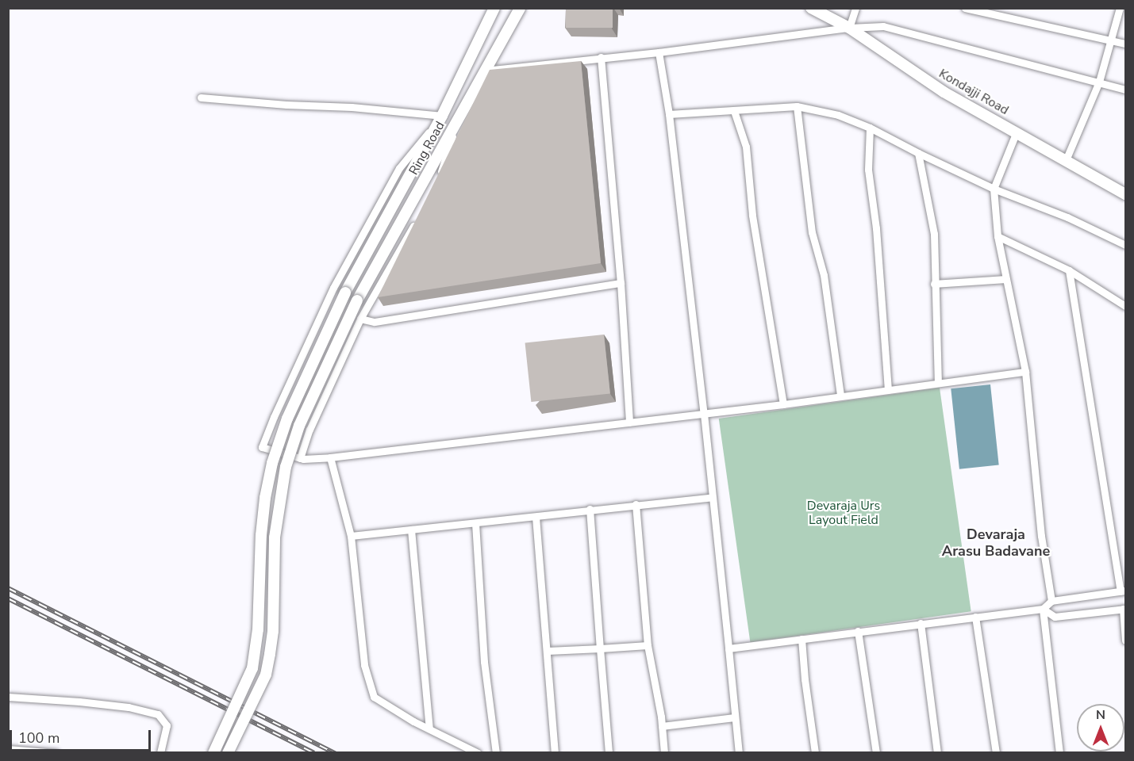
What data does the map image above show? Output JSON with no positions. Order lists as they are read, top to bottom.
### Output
{
  "streets": {
    "main road": ["Kondajji Road", "Ring Road"]
  },
  "districts": ["Devaraja Arasu Badavane"],
  "parks": ["Devaraja Urs Layout Field"],
  "scale_bar": "100 m",
  "north": "top"
}
